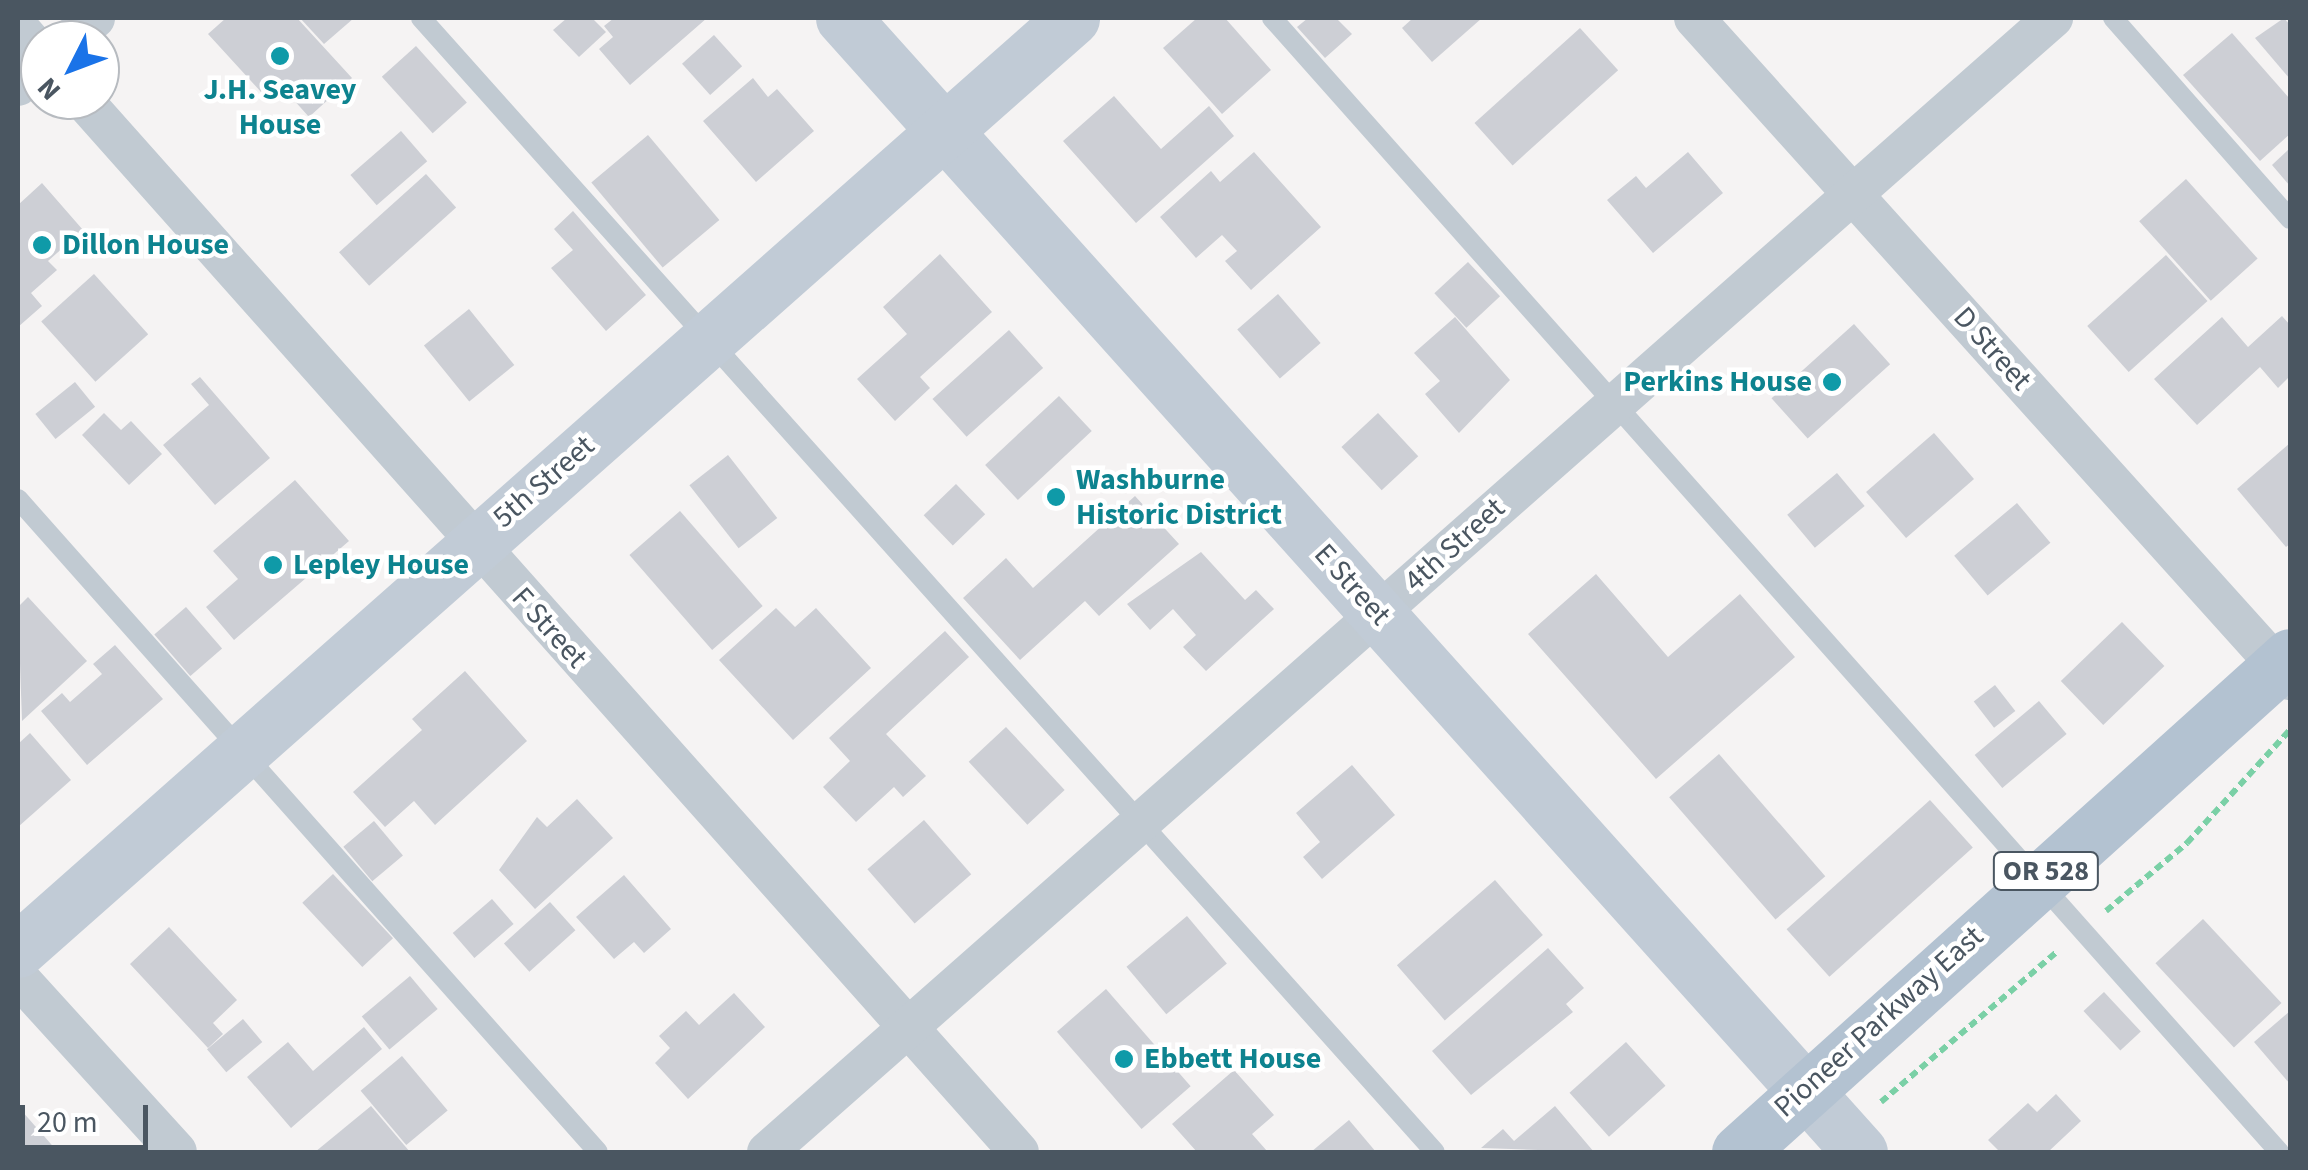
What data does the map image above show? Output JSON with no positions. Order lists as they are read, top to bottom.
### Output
{
  "streets": {
    "main road": ["OR 528", "Pioneer Parkway East"],
    "street": [
      "D Street",
      "5th Street",
      "4th Street",
      "E Street",
      "F Street"
    ]
  },
  "crossings": [
    ["D Street", "4th Street"],
    ["D Street", "Pioneer Parkway East"],
    ["5th Street", "E Street"],
    ["5th Street", "F Street"],
    ["4th Street", "E Street"],
    ["4th Street", "F Street"],
    ["E Street", "Pioneer Parkway East"]
  ],
  "places": [
    "J.H. Seavey House",
    "Dillon House",
    "Perkins House",
    "Washburne Historic District",
    "Lepley House",
    "Ebbett House"
  ],
  "scale_bar": "20 m",
  "north": "bottom left"
}
